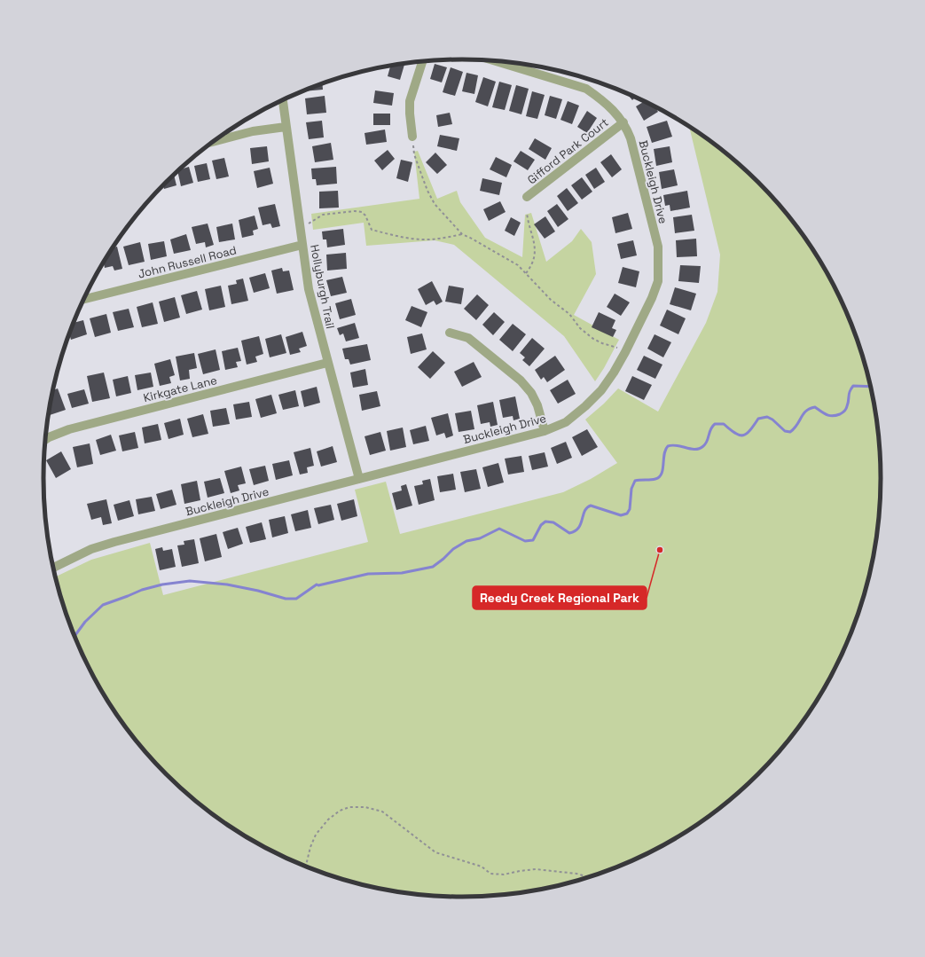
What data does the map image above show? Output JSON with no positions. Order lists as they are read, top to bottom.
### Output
{
  "streets": {
    "street": [
      "Gifford Park Court",
      "Buckleigh Drive",
      "John Russell Road",
      "Hollyburgh Trail",
      "Kirkgate Lane"
    ]
  },
  "crossings": [
    ["Gifford Park Court", "Buckleigh Drive"],
    ["Buckleigh Drive", "Hollyburgh Trail"],
    ["John Russell Road", "Hollyburgh Trail"],
    ["Hollyburgh Trail", "Kirkgate Lane"]
  ],
  "places": ["Reedy Creek Regional Park"]
}
